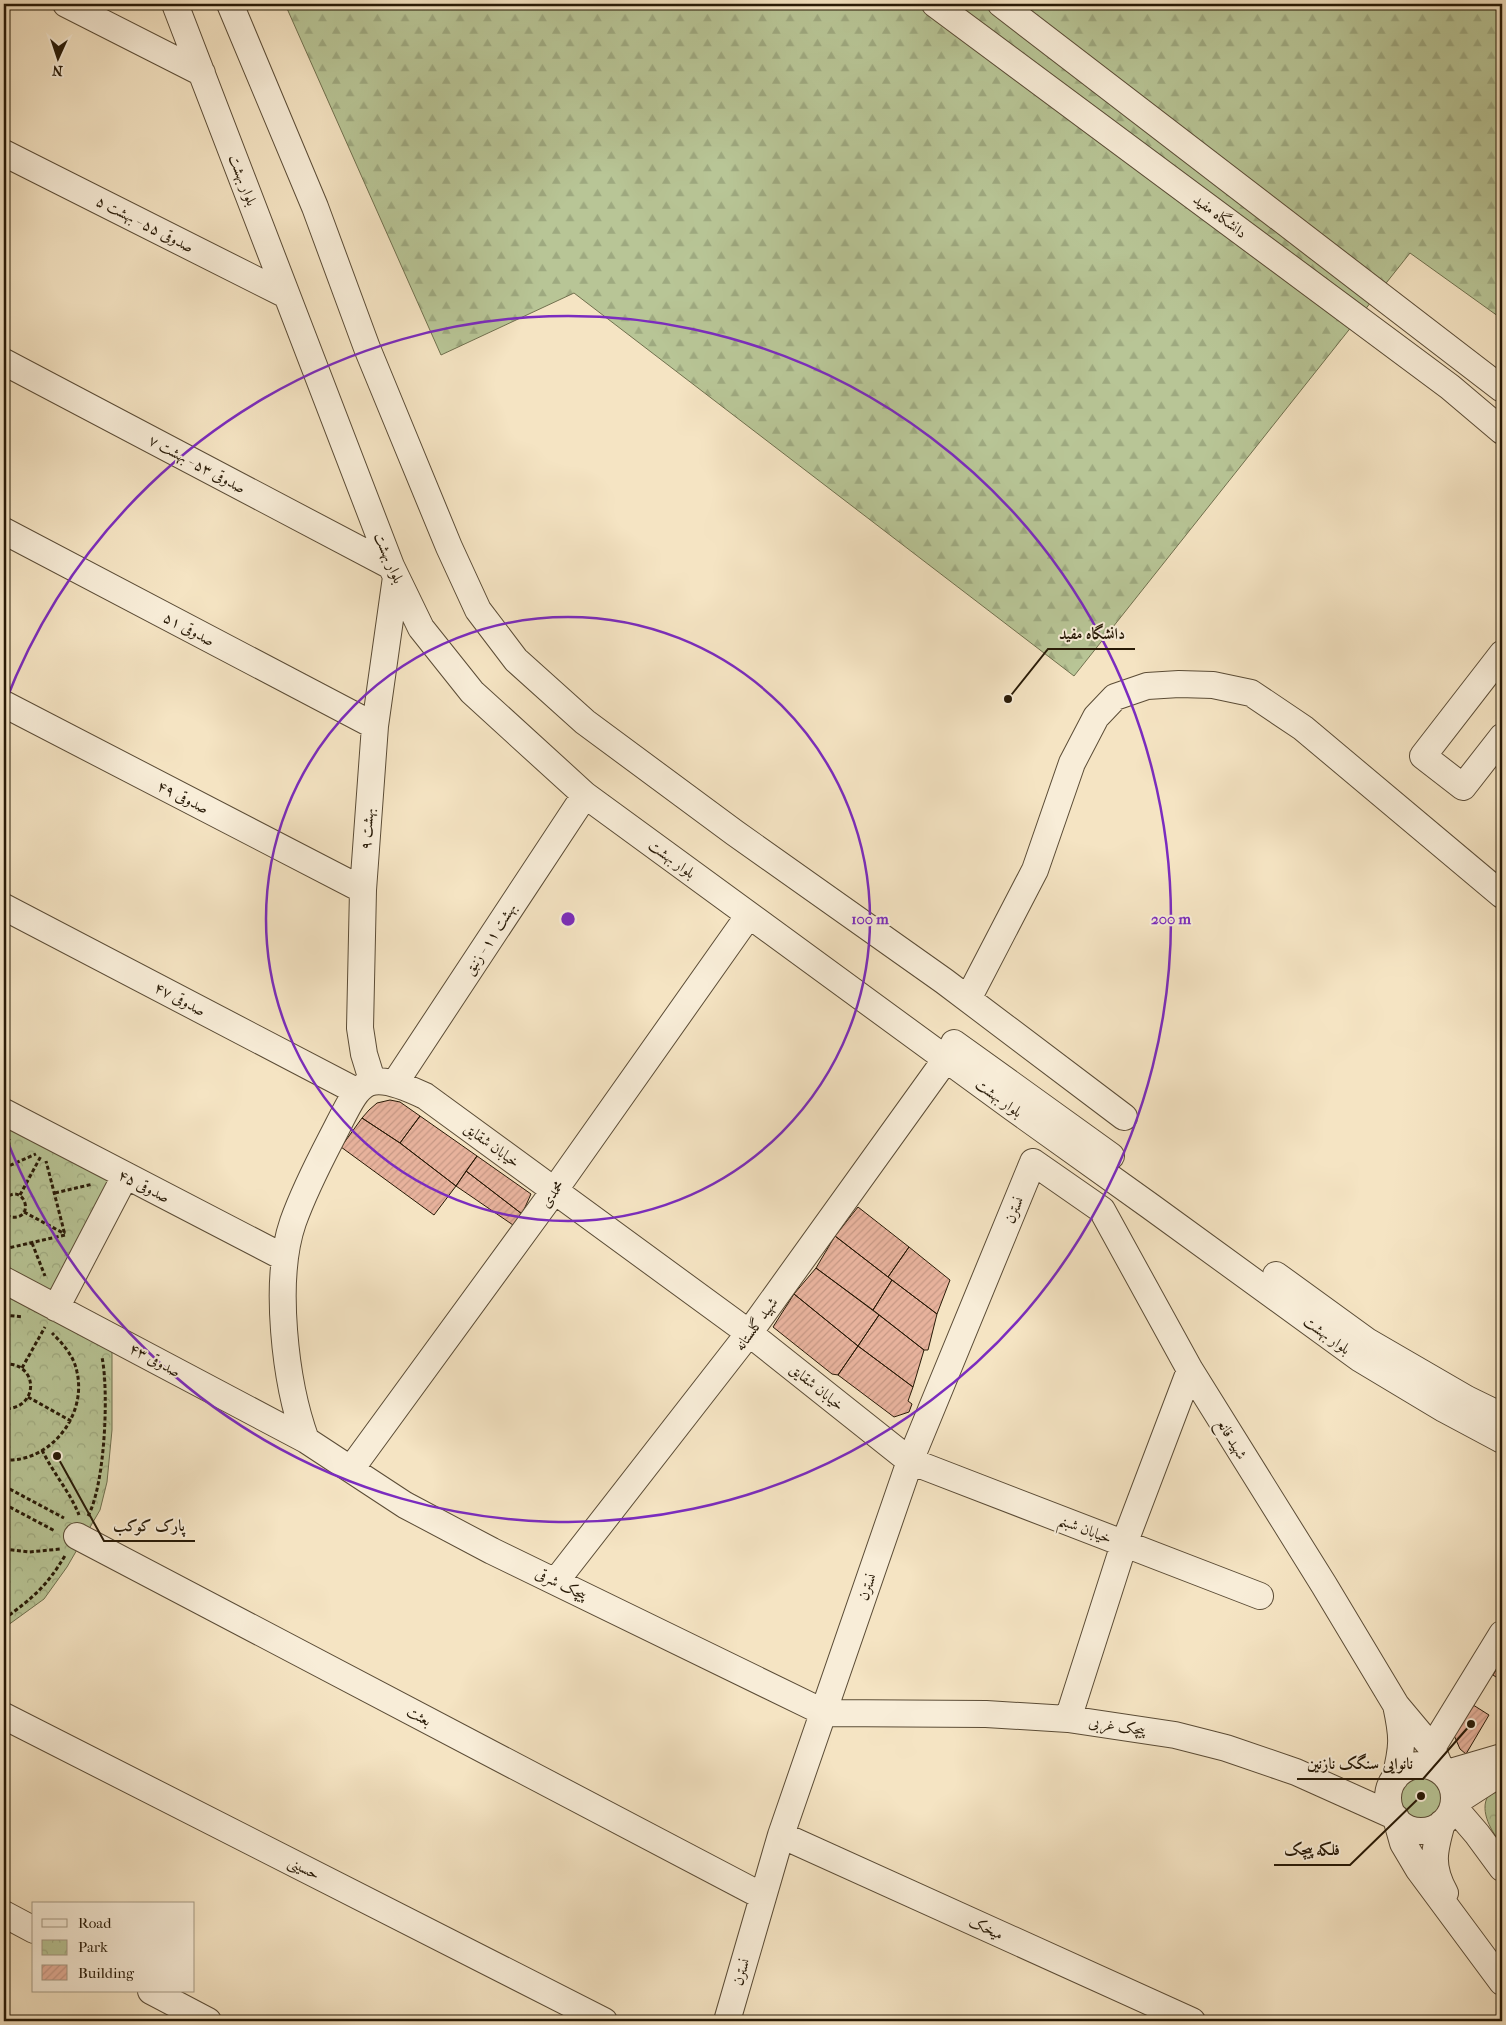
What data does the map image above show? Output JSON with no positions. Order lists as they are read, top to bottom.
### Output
{
  "streets": {
    "street": [
      "بلوار بهشت",
      "دانشگاه مفید",
      "صدوقی ۵۵ - بهشت ۵",
      "صدوقی ۵۳ - بهشت ۷",
      "صدوقی ۵۱",
      "صدوقی ۴۹",
      "بهشت ۹",
      "بهشت ۱۱ - زنبق",
      "صدوقی ۴۷",
      "خیابان شقایق",
      "صدوقی ۴۵",
      "محمدی",
      "نسترن",
      "شهید گلستانه",
      "صدوقی ۴۳",
      "شهید قانع",
      "خیابان شبنم",
      "پیچک شرقی",
      "بعثت",
      "پیچک غربی",
      "حسینی",
      "میخک"
    ]
  },
  "crossings": [
    ["بلوار بهشت", "صدوقی ۵۵ - بهشت ۵"],
    ["بلوار بهشت", "صدوقی ۵۳ - بهشت ۷"],
    ["بلوار بهشت", "بهشت ۹"],
    ["بلوار بهشت", "بهشت ۱۱ - زنبق"],
    ["بلوار بهشت", "محمدی"],
    ["بلوار بهشت", "شهید گلستانه"],
    ["صدوقی ۵۳ - بهشت ۷", "بهشت ۹"],
    ["صدوقی ۵۱", "بهشت ۹"],
    ["صدوقی ۴۹", "بهشت ۹"],
    ["بهشت ۹", "بهشت ۱۱ - زنبق"],
    ["بهشت ۹", "صدوقی ۴۷"],
    ["بهشت ۹", "خیابان شقایق"],
    ["بهشت ۱۱ - زنبق", "صدوقی ۴۷"],
    ["بهشت ۱۱ - زنبق", "خیابان شقایق"],
    ["صدوقی ۴۷", "خیابان شقایق"],
    ["خیابان شقایق", "محمدی"],
    ["خیابان شقایق", "نسترن"],
    ["خیابان شقایق", "شهید گلستانه"],
    ["خیابان شقایق", "خیابان شبنم"],
    ["محمدی", "پیچک شرقی"],
    ["نسترن", "خیابان شبنم"],
    ["نسترن", "پیچک شرقی"],
    ["نسترن", "بعثت"],
    ["نسترن", "پیچک غربی"],
    ["نسترن", "میخک"],
    ["شهید گلستانه", "پیچک شرقی"],
    ["صدوقی ۴۳", "پیچک شرقی"],
    ["پیچک شرقی", "پیچک غربی"]
  ],
  "places": [
    "دانشگاه مفید",
    "پارک کوکب",
    "نانوایی سنگک نازنین",
    "فلکه پیچک"
  ],
  "legend": ["Road", "Park", "Building"],
  "north": "bottom",
  "rings": ["100 m", "200 m"]
}
